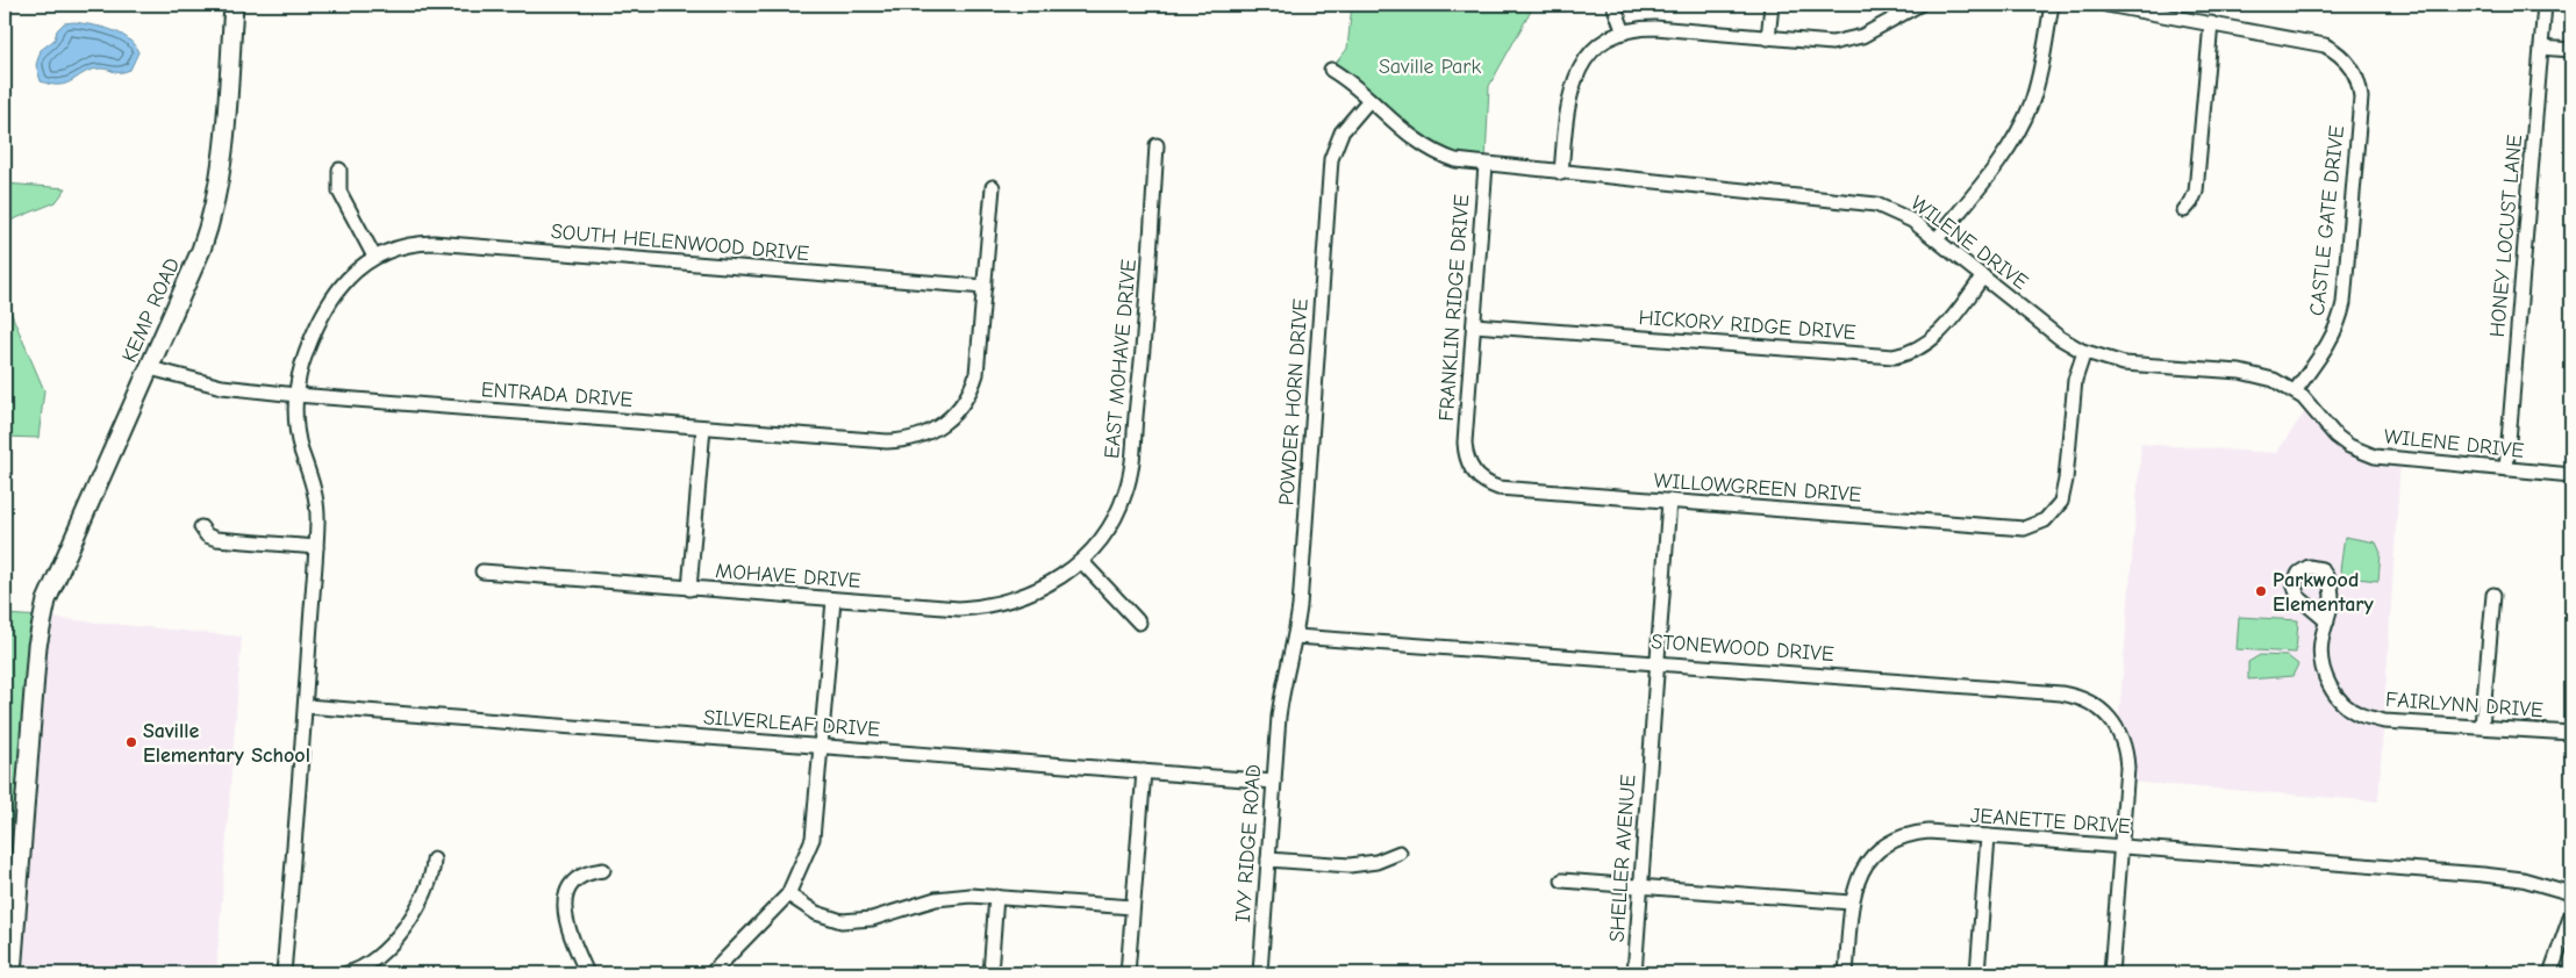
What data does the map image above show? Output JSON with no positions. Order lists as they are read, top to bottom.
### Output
{
  "streets": {
    "main road": ["KEMP ROAD"],
    "street": [
      "CASTLE GATE DRIVE",
      "HONEY LOCUST LANE",
      "SOUTH HELENWOOD DRIVE",
      "WILENE DRIVE",
      "FRANKLIN RIDGE DRIVE",
      "HICKORY RIDGE DRIVE",
      "EAST MOHAVE DRIVE",
      "ENTRADA DRIVE",
      "POWDER HORN DRIVE",
      "WILLOWGREEN DRIVE",
      "MOHAVE DRIVE",
      "STONEWOOD DRIVE",
      "FAIRLYNN DRIVE",
      "SILVERLEAF DRIVE",
      "JEANETTE DRIVE",
      "IVY RIDGE ROAD",
      "SHELLER AVENUE"
    ]
  },
  "crossings": [
    ["CASTLE GATE DRIVE", "WILENE DRIVE"],
    ["HONEY LOCUST LANE", "WILENE DRIVE"],
    ["SOUTH HELENWOOD DRIVE", "ENTRADA DRIVE"],
    ["SOUTH HELENWOOD DRIVE", "SILVERLEAF DRIVE"],
    ["WILENE DRIVE", "FRANKLIN RIDGE DRIVE"],
    ["WILENE DRIVE", "HICKORY RIDGE DRIVE"],
    ["WILENE DRIVE", "POWDER HORN DRIVE"],
    ["WILENE DRIVE", "WILLOWGREEN DRIVE"],
    ["FRANKLIN RIDGE DRIVE", "HICKORY RIDGE DRIVE"],
    ["FRANKLIN RIDGE DRIVE", "WILLOWGREEN DRIVE"],
    ["KEMP ROAD", "ENTRADA DRIVE"],
    ["EAST MOHAVE DRIVE", "MOHAVE DRIVE"],
    ["POWDER HORN DRIVE", "STONEWOOD DRIVE"],
    ["POWDER HORN DRIVE", "IVY RIDGE ROAD"],
    ["WILLOWGREEN DRIVE", "SHELLER AVENUE"],
    ["STONEWOOD DRIVE", "JEANETTE DRIVE"],
    ["STONEWOOD DRIVE", "SHELLER AVENUE"],
    ["SILVERLEAF DRIVE", "IVY RIDGE ROAD"]
  ],
  "parks": ["Saville Park"],
  "places": ["Parkwood Elementary", "Saville Elementary School"]
}
